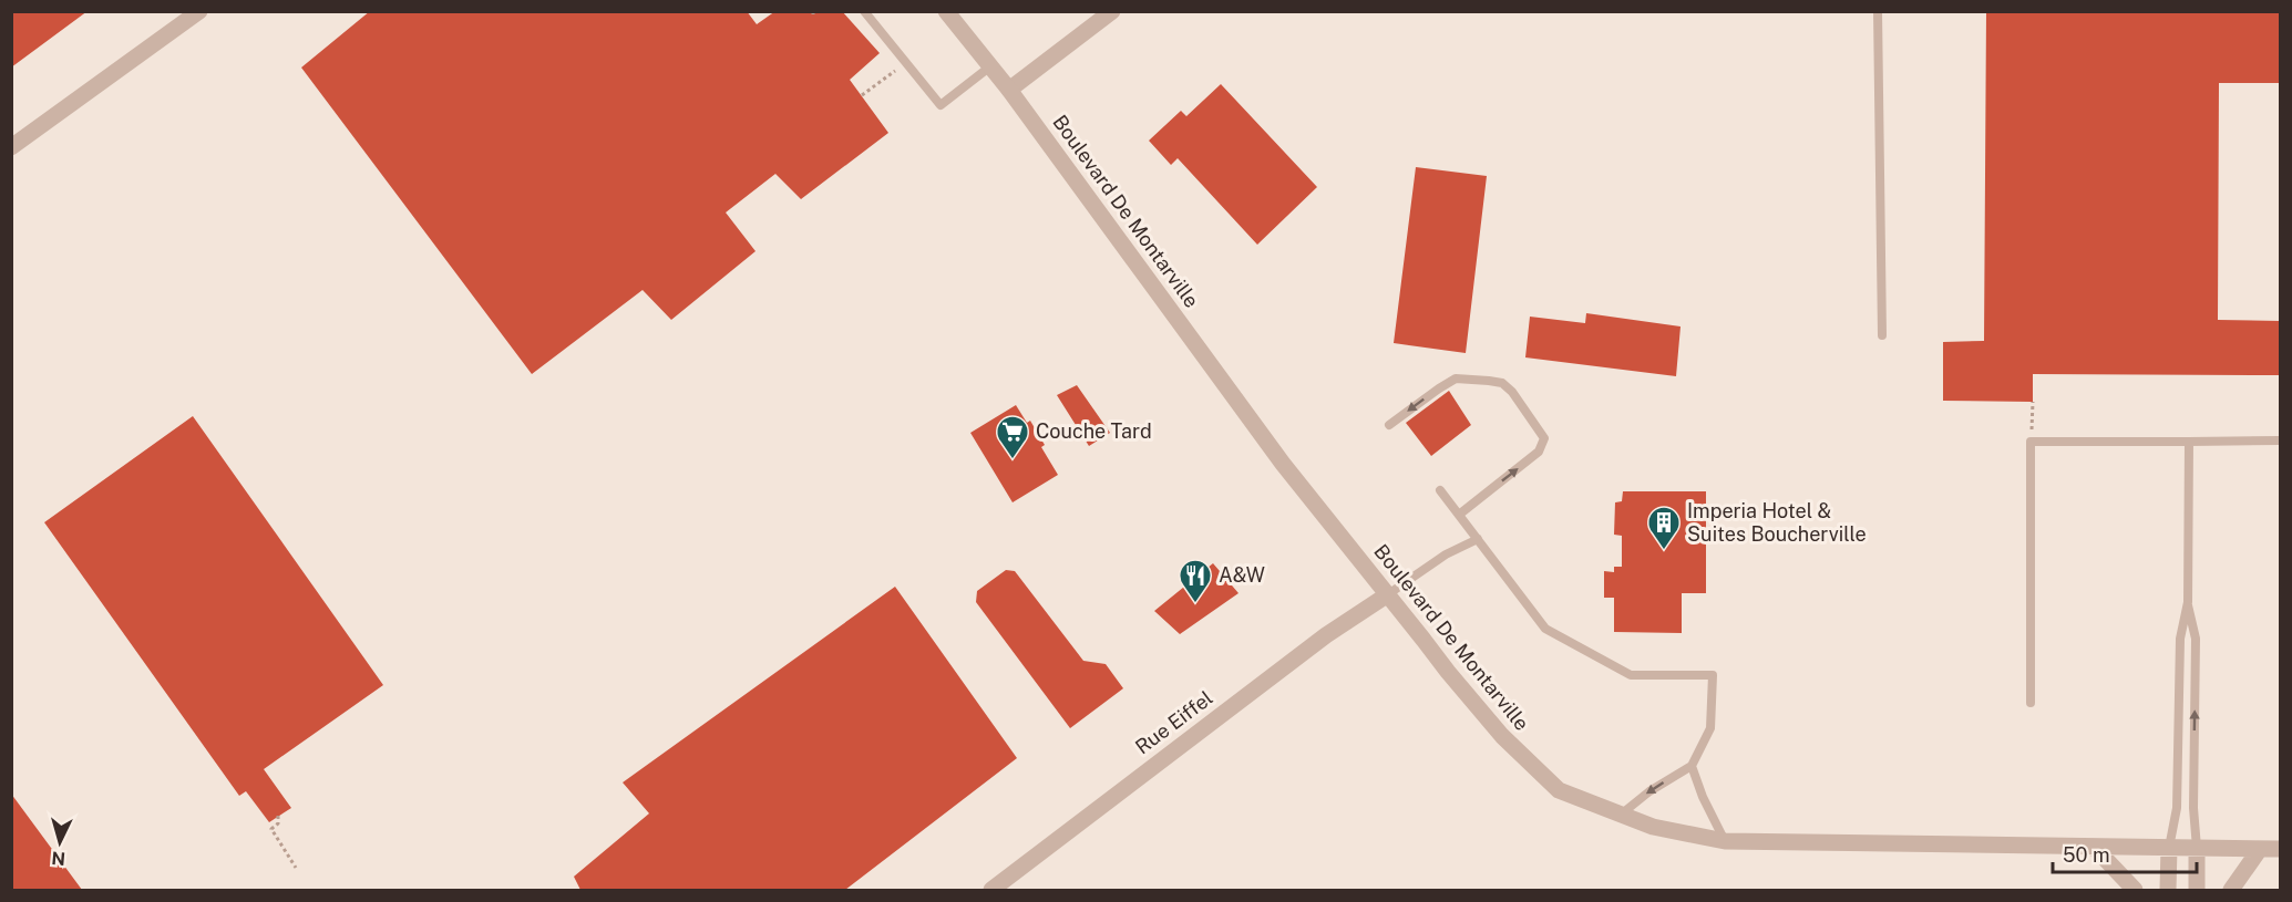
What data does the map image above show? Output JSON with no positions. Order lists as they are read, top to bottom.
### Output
{
  "streets": {
    "street": ["Boulevard De Montarville", "Rue Eiffel"]
  },
  "crossings": [
    ["Boulevard De Montarville", "Rue Eiffel"]
  ],
  "places": {
    "supermarket": ["Couche Tard"],
    "building": ["Imperia Hotel & Suites Boucherville"],
    "restaurant": ["A&W"]
  },
  "scale_bar": "50 m",
  "north": "bottom"
}
